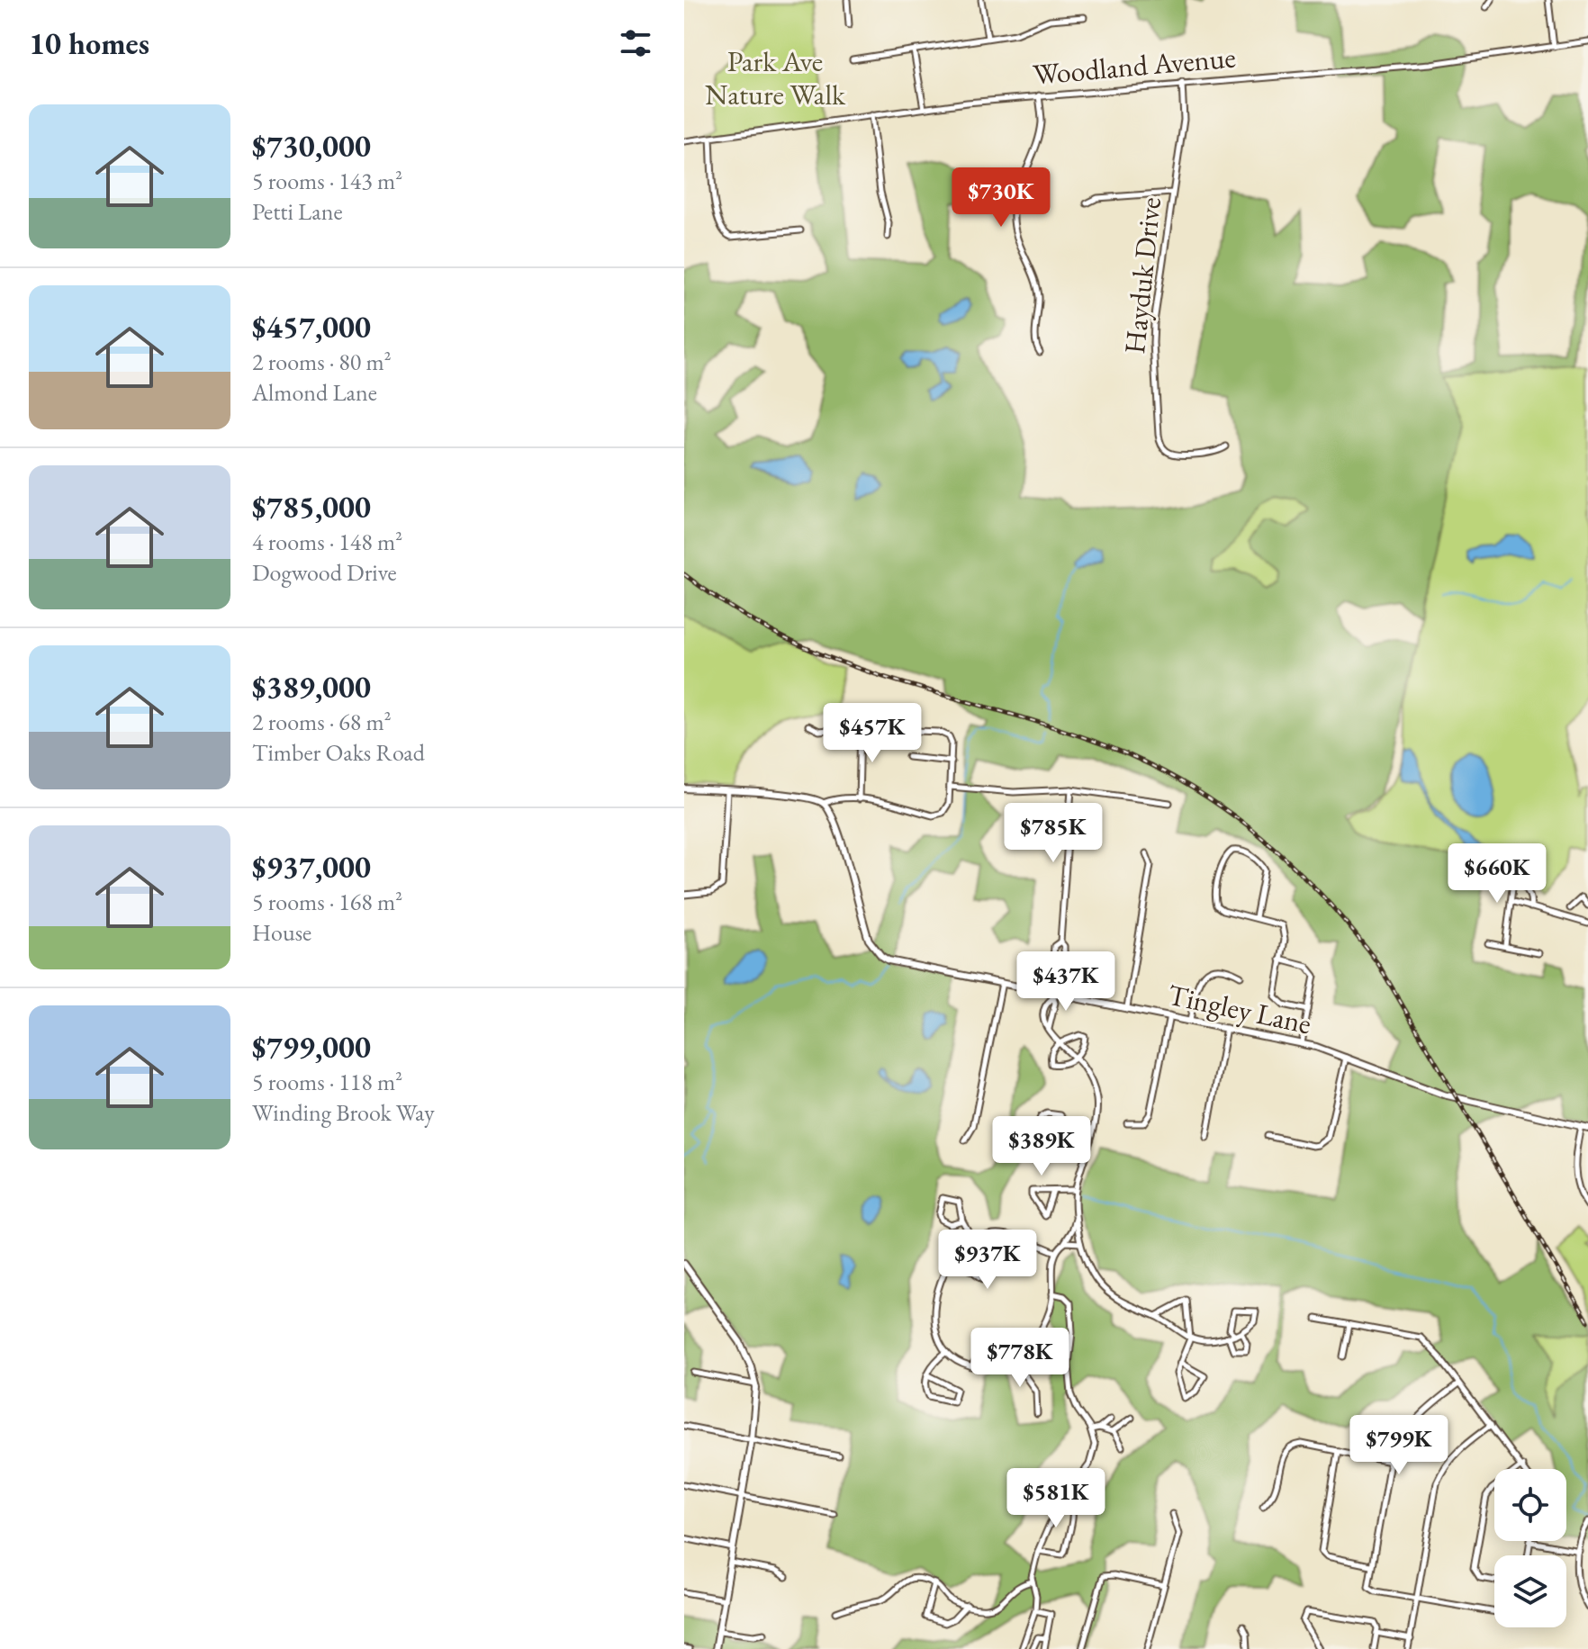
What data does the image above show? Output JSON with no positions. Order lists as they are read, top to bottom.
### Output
{
  "streets": {
    "street": ["Woodland Avenue", "Hayduk Drive", "Tingley Lane"]
  },
  "crossings": [
    ["Woodland Avenue", "Hayduk Drive"]
  ],
  "parks": ["Park Ave Nature Walk"],
  "page": {
    "heading": "10 homes",
    "list": [
      {
        "name": "$730,000",
        "note": "5 rooms · 143 m² · Petti Lane"
      },
      {
        "name": "$457,000",
        "note": "2 rooms · 80 m² · Almond Lane"
      },
      {
        "name": "$785,000",
        "note": "4 rooms · 148 m² · Dogwood Drive"
      },
      {
        "name": "$389,000",
        "note": "2 rooms · 68 m² · Timber Oaks Road"
      },
      {
        "name": "$937,000",
        "note": "5 rooms · 168 m² · House"
      },
      {
        "name": "$799,000",
        "note": "5 rooms · 118 m² · Winding Brook Way"
      }
    ],
    "price": [
      "$730K",
      "$457K",
      "$785K",
      "$660K",
      "$437K",
      "$389K",
      "$937K",
      "$778K",
      "$799K",
      "$581K"
    ]
  }
}
